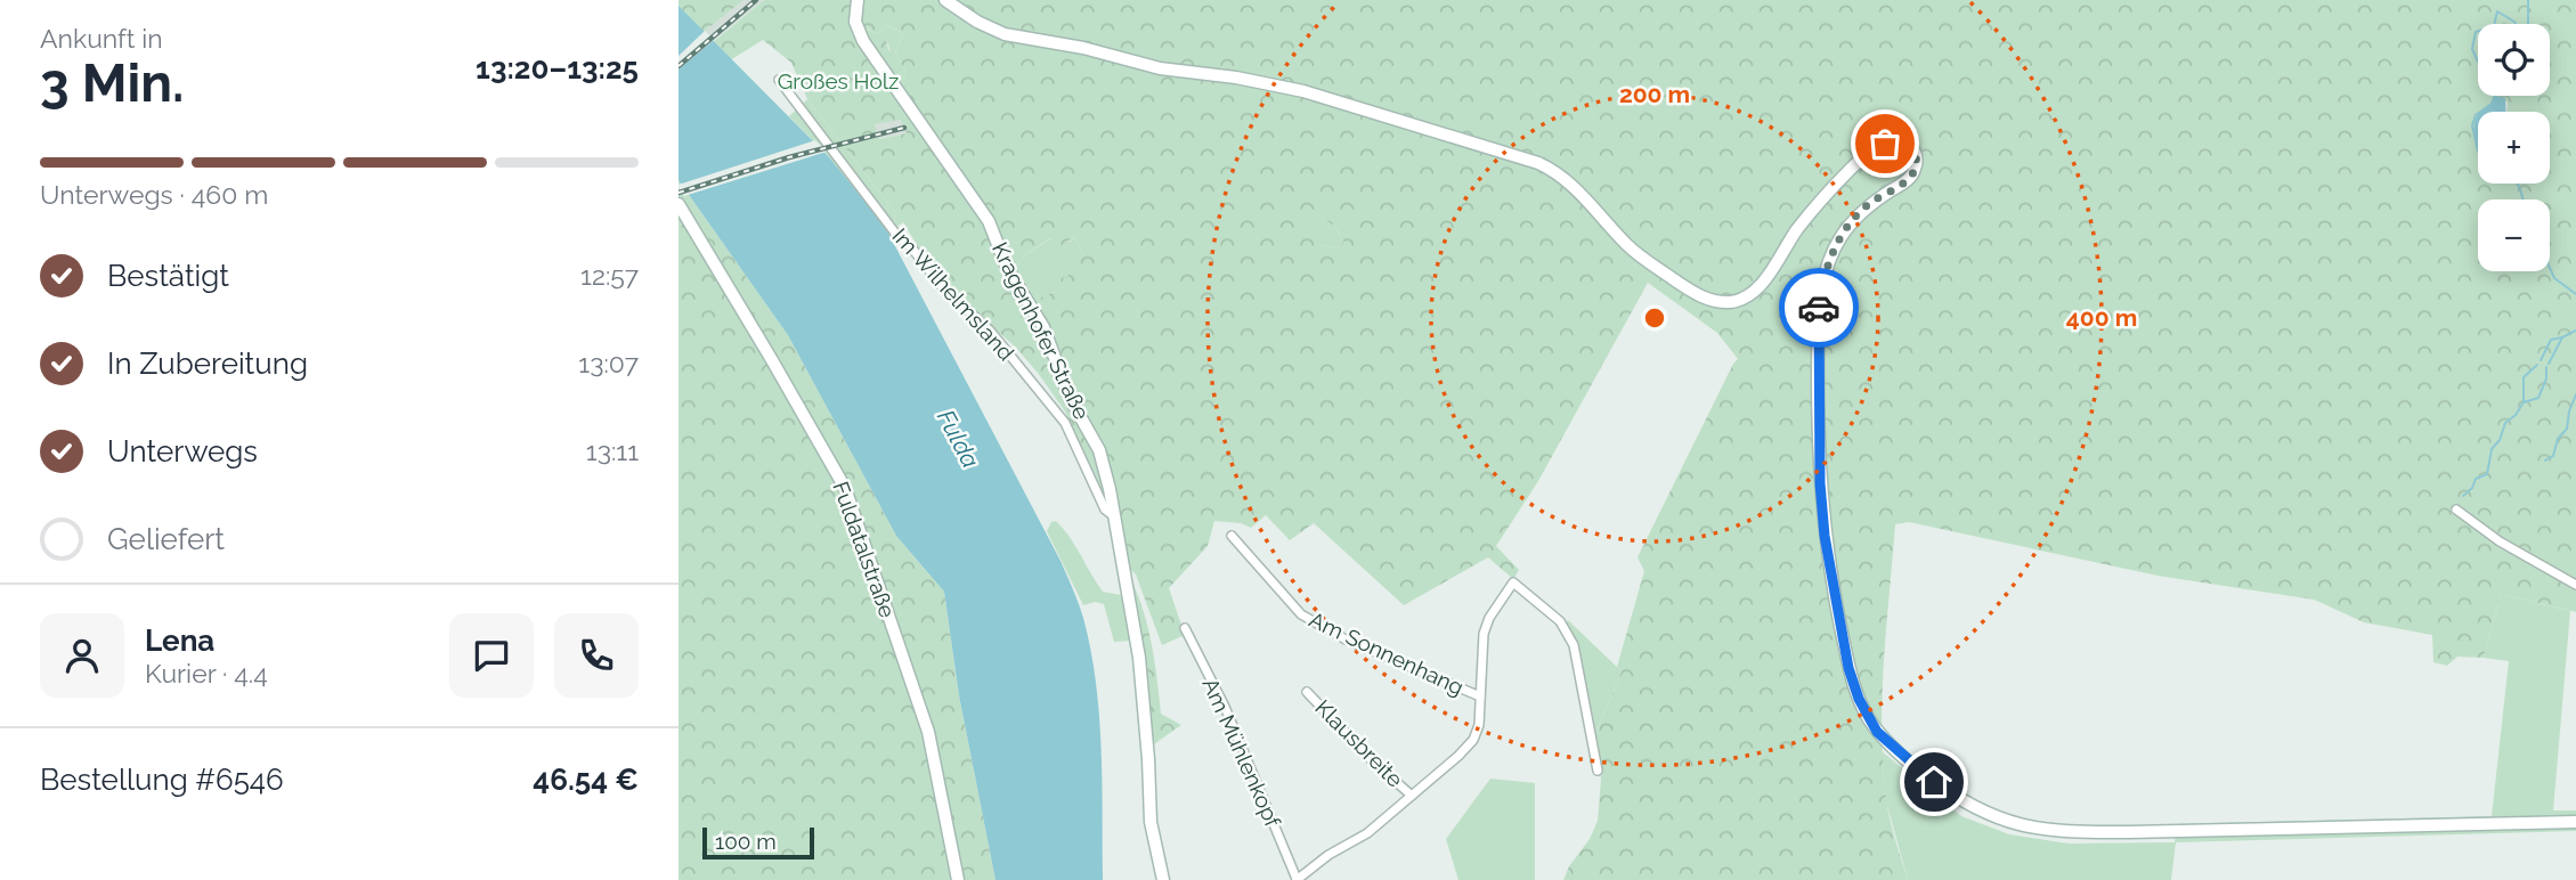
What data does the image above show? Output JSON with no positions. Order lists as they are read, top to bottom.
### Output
{
  "streets": {
    "street": [
      "Im Wilhelmsland",
      "Kragenhofer Straße",
      "Fuldatalstraße",
      "Am Sonnenhang",
      "Klausbreite",
      "Am Mühlenkopf"
    ]
  },
  "crossings": [
    ["Im Wilhelmsland", "Kragenhofer Straße"]
  ],
  "water": ["Fulda"],
  "parks": ["Großes Holz"],
  "scale_bar": "100 m",
  "page": {
    "heading": ["3 Min.", "Ankunft in", "13:20–13:25"],
    "panel": [
      "Lena",
      "Kurier · 4.4",
      "Bestellung #6546",
      "46.54 €"
    ],
    "map_buttons": ["+", "−"],
    "bar": "Unterwegs · 460 m",
    "list": [
      ["Bestätigt", "12:57"],
      ["In Zubereitung", "13:07"],
      ["Unterwegs", "13:11"],
      "Geliefert"
    ],
    "scale": "100 m"
  },
  "rings": ["200 m", "400 m"]
}
